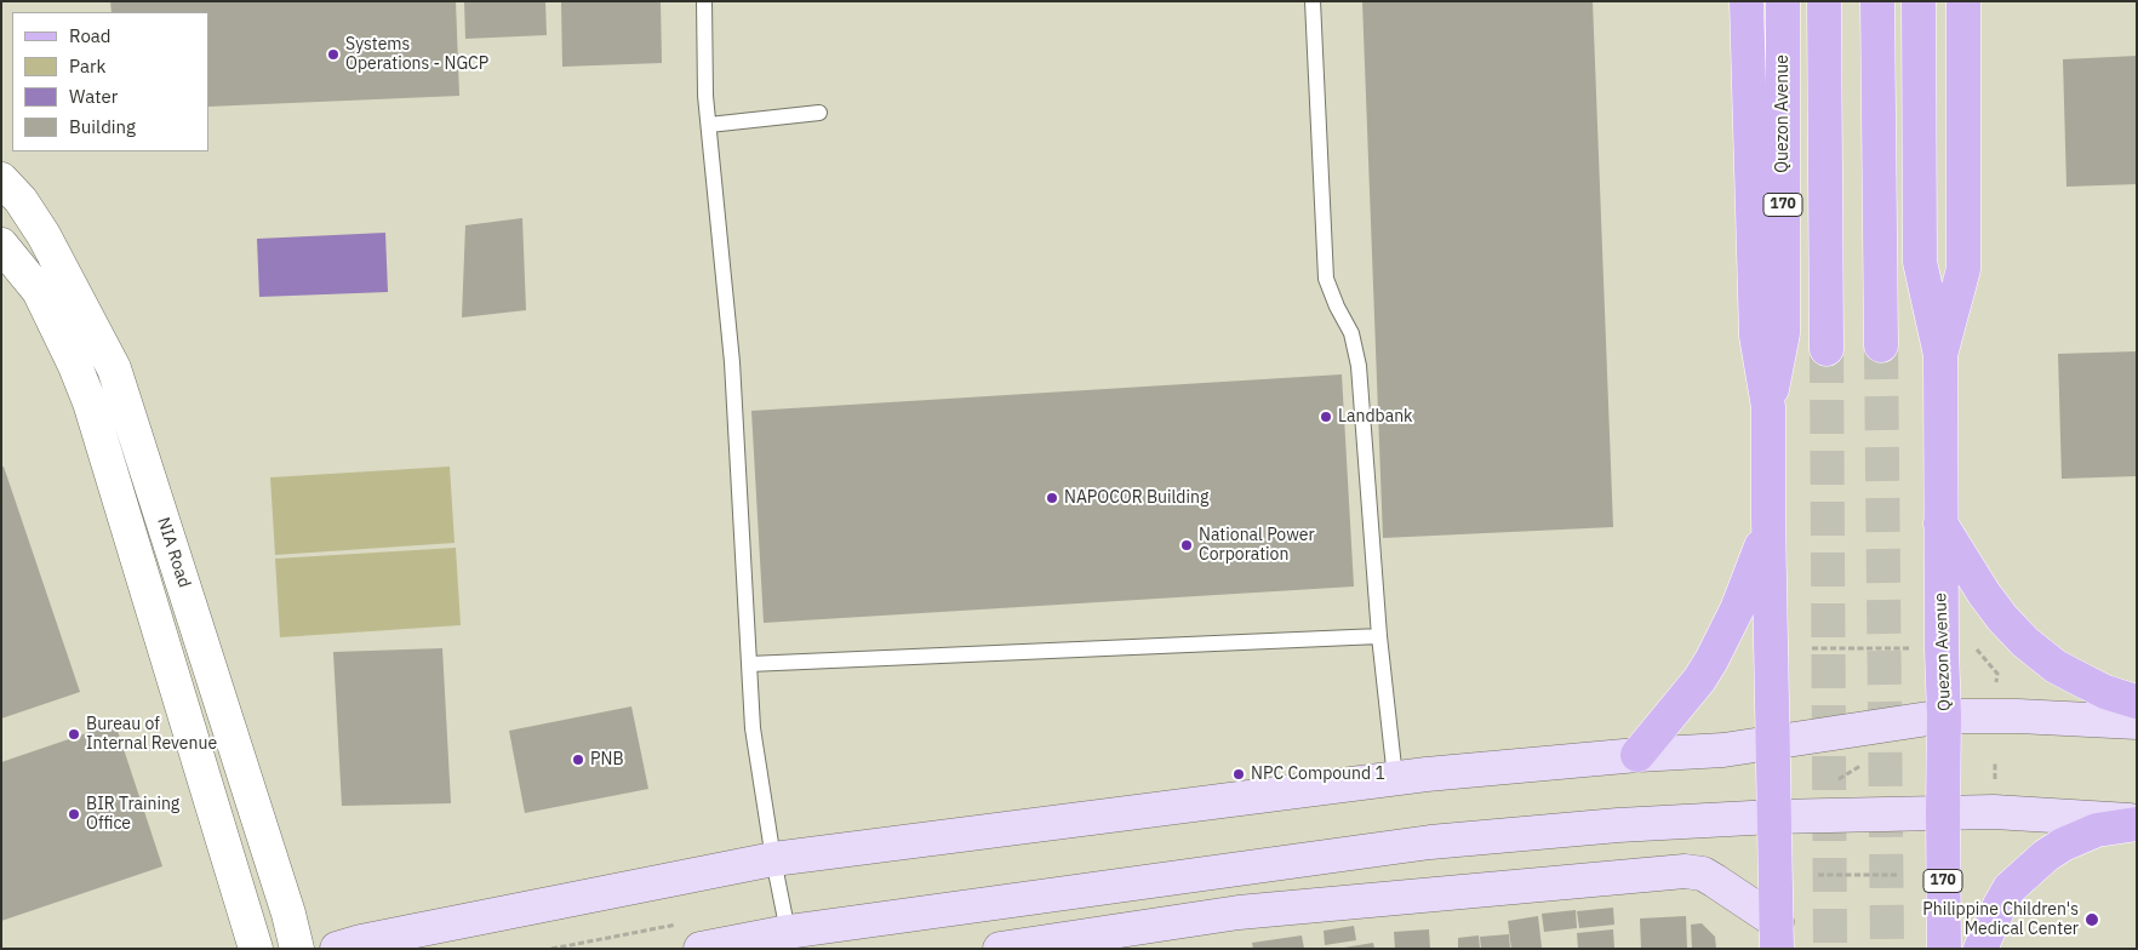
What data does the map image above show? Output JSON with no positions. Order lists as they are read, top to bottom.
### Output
{
  "streets": {
    "main road": ["Quezon Avenue", "170"],
    "street": ["NIA Road"]
  },
  "places": [
    "Systems Operations - NGCP",
    "Landbank",
    "NAPOCOR Building",
    "National Power Corporation",
    "Bureau of Internal Revenue",
    "PNB",
    "NPC Compound 1",
    "BIR Training Office",
    "Philippine Children's Medical Center"
  ],
  "legend": [
    "Road",
    "Park",
    "Water",
    "Building"
  ]
}
